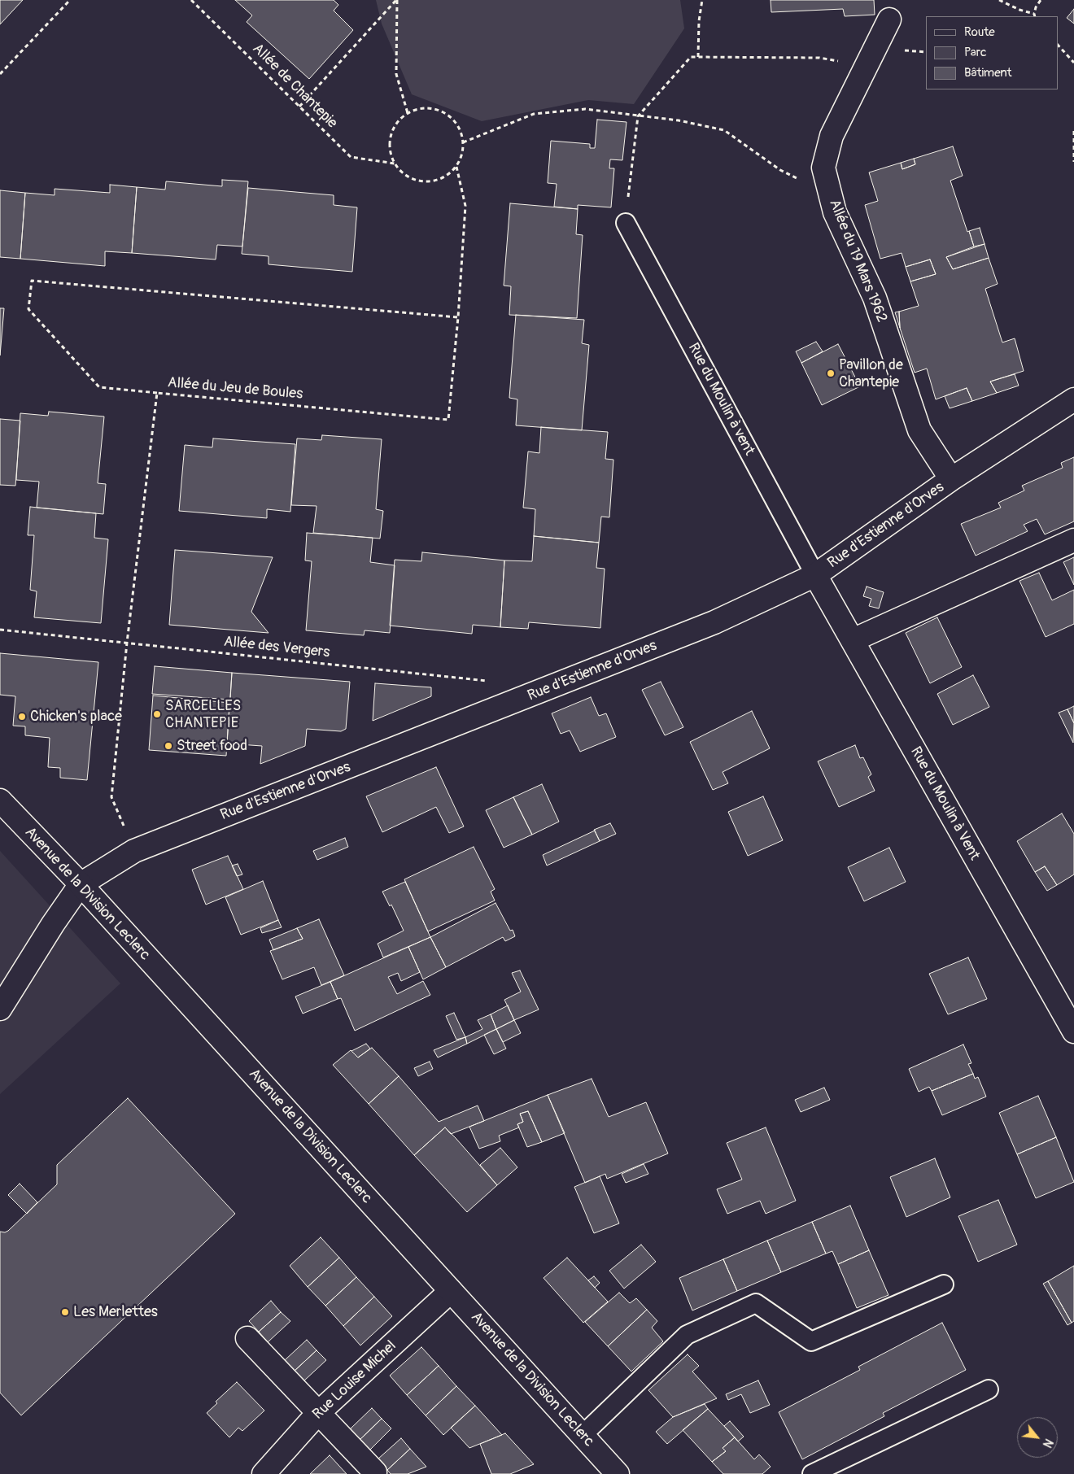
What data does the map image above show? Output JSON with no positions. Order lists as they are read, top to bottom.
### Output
{
  "streets": {
    "street": [
      "Allée du 19 Mars 1962",
      "Rue d'Estienne d'Orves",
      "Rue du Moulin à Vent",
      "Avenue de la Division Leclerc",
      "Rue Louise Michel"
    ],
    "lane": ["Rue du Moulin à vent"],
    "path": ["Allée de Chantepie", "Allée du Jeu de Boules", "Allée des Vergers"]
  },
  "crossings": [
    ["Allée de Chantepie", "Allée du Jeu de Boules"],
    ["Allée du 19 Mars 1962", "Rue d'Estienne d'Orves"],
    ["Allée du Jeu de Boules", "Rue d'Estienne d'Orves"],
    ["Allée du Jeu de Boules", "Allée des Vergers"],
    ["Rue du Moulin à vent", "Rue d'Estienne d'Orves"],
    ["Rue du Moulin à vent", "Rue du Moulin à Vent"],
    ["Rue d'Estienne d'Orves", "Rue du Moulin à Vent"],
    ["Rue d'Estienne d'Orves", "Avenue de la Division Leclerc"],
    ["Avenue de la Division Leclerc", "Rue Louise Michel"]
  ],
  "places": [
    "Pavillon de Chantepie",
    "SARCELLES CHANTEPIE",
    "Chicken's place",
    "Street food",
    "Les Merlettes"
  ],
  "legend": ["Route", "Parc", "Bâtiment"],
  "north": "bottom right"
}
